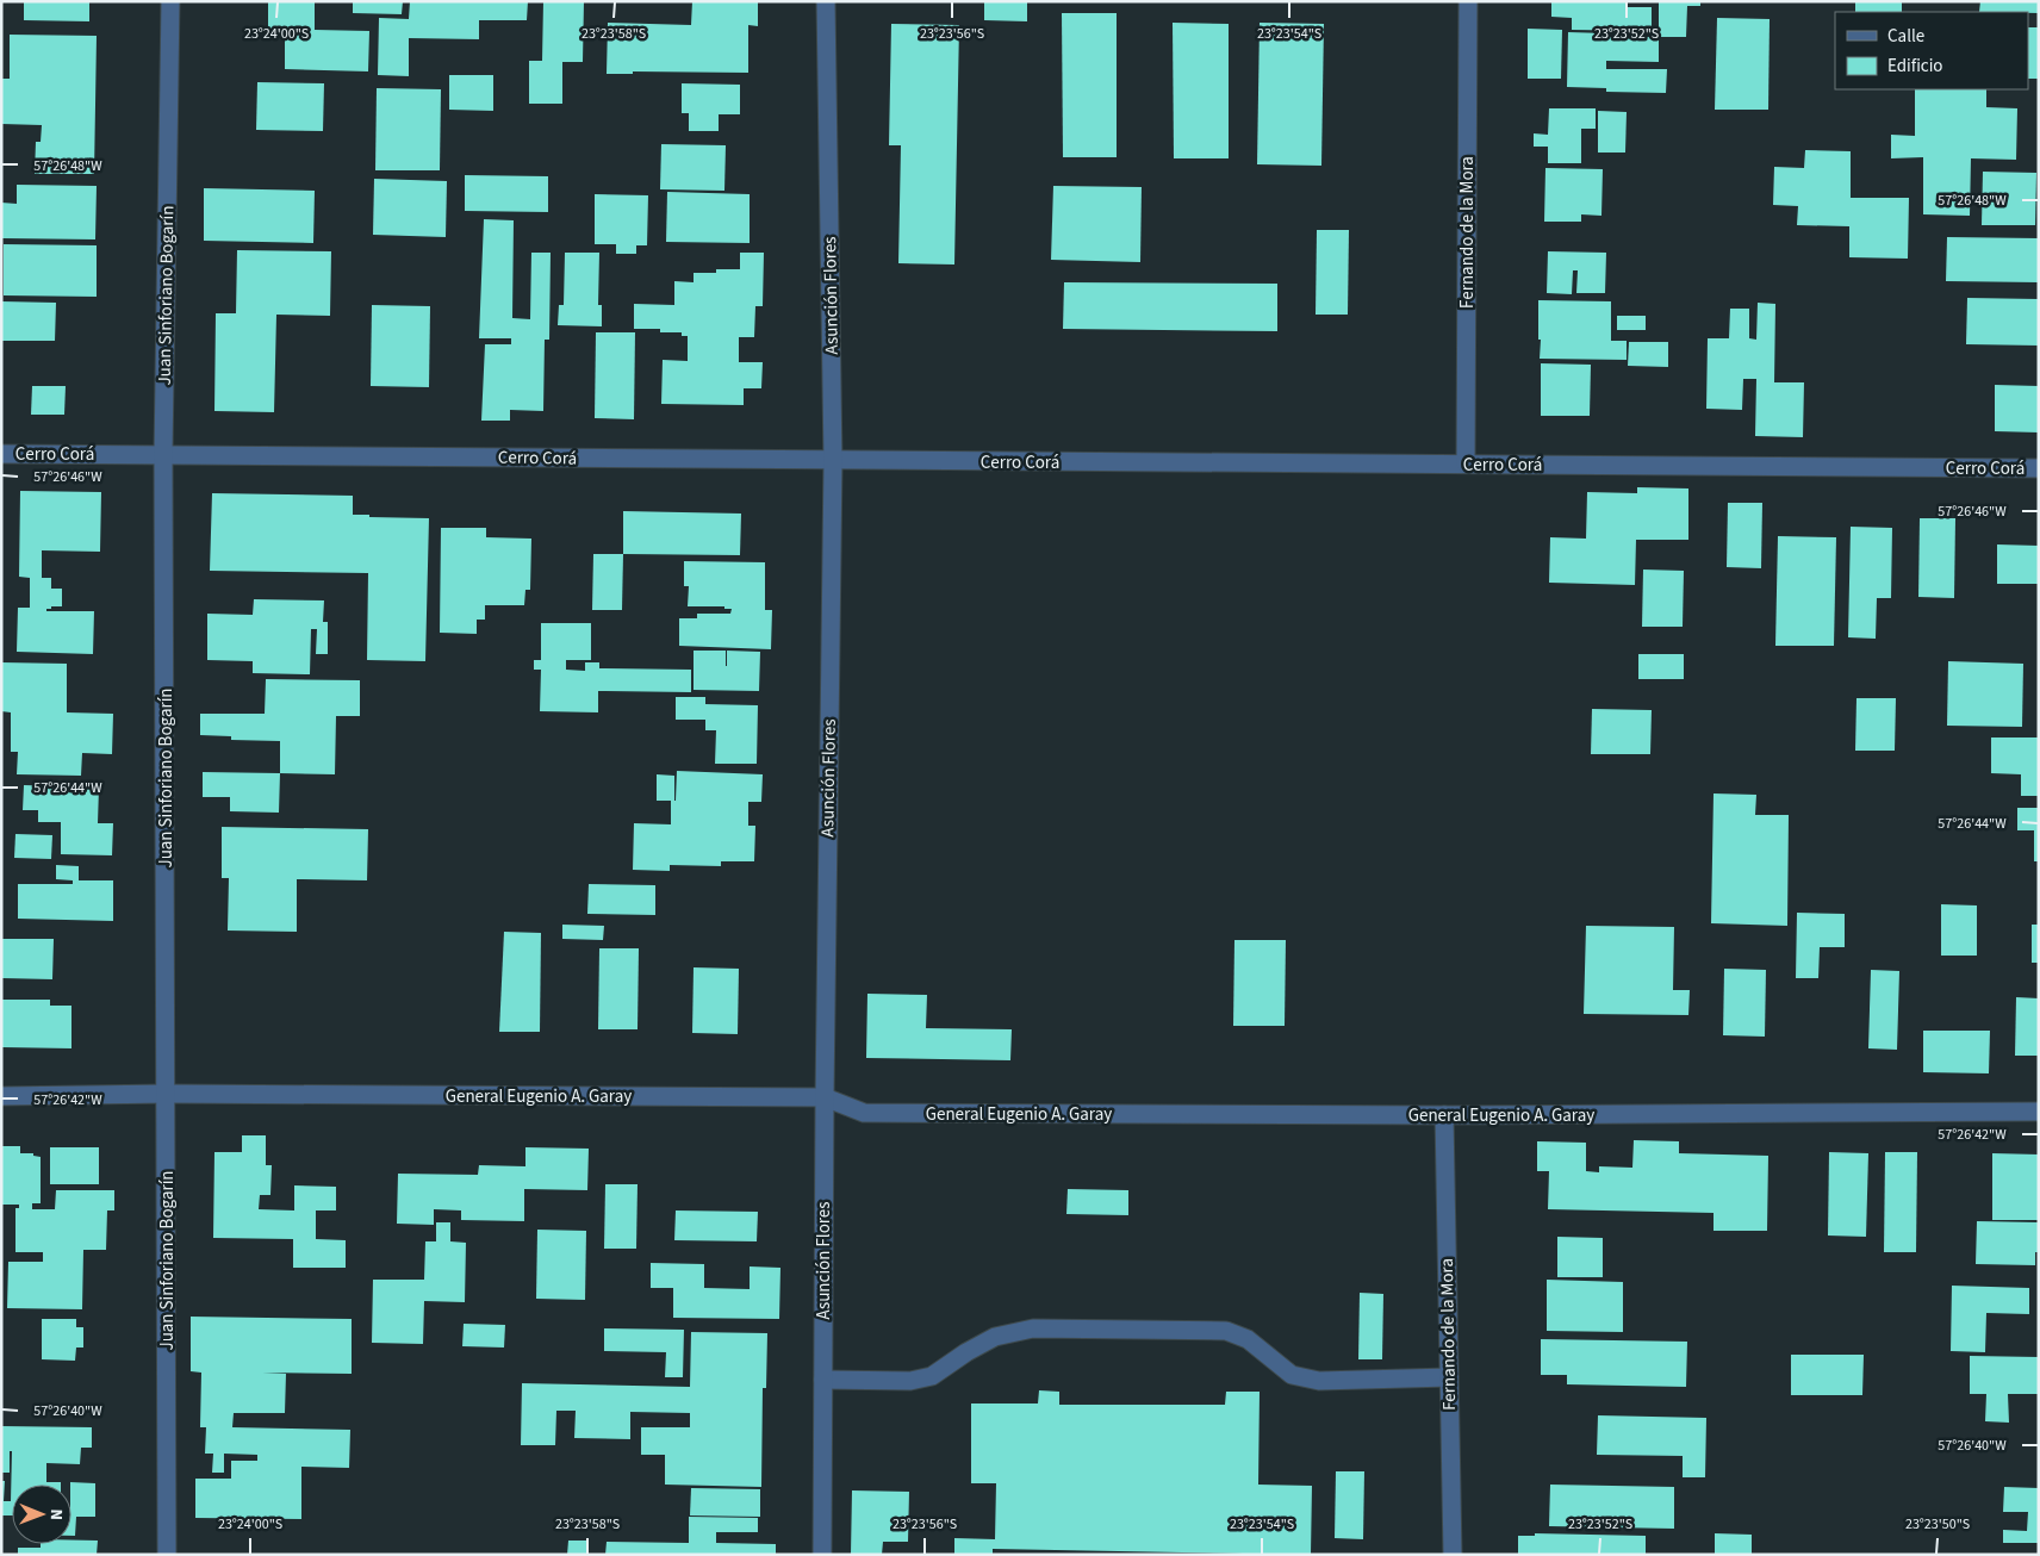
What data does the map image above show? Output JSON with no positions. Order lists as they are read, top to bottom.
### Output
{
  "streets": {
    "street": [
      "Fernando de la Mora",
      "Juan Sinforiano Bogarín",
      "Asunción Flores",
      "Cerro Corá",
      "General Eugenio A. Garay"
    ]
  },
  "crossings": [
    ["Fernando de la Mora", "Cerro Corá"],
    ["Fernando de la Mora", "General Eugenio A. Garay"],
    ["Juan Sinforiano Bogarín", "Cerro Corá"],
    ["Juan Sinforiano Bogarín", "General Eugenio A. Garay"],
    ["Asunción Flores", "Cerro Corá"],
    ["Asunción Flores", "General Eugenio A. Garay"]
  ],
  "legend": ["Calle", "Edificio"],
  "north": "right",
  "coordinates": [
    "23°24'00\"S",
    "23°23'58\"S",
    "23°23'56\"S",
    "23°23'54\"S",
    "23°23'52\"S",
    "57°26'48\"W",
    "57°26'46\"W",
    "57°26'44\"W",
    "57°26'42\"W",
    "57°26'40\"W",
    "23°23'50\"S"
  ]
}
